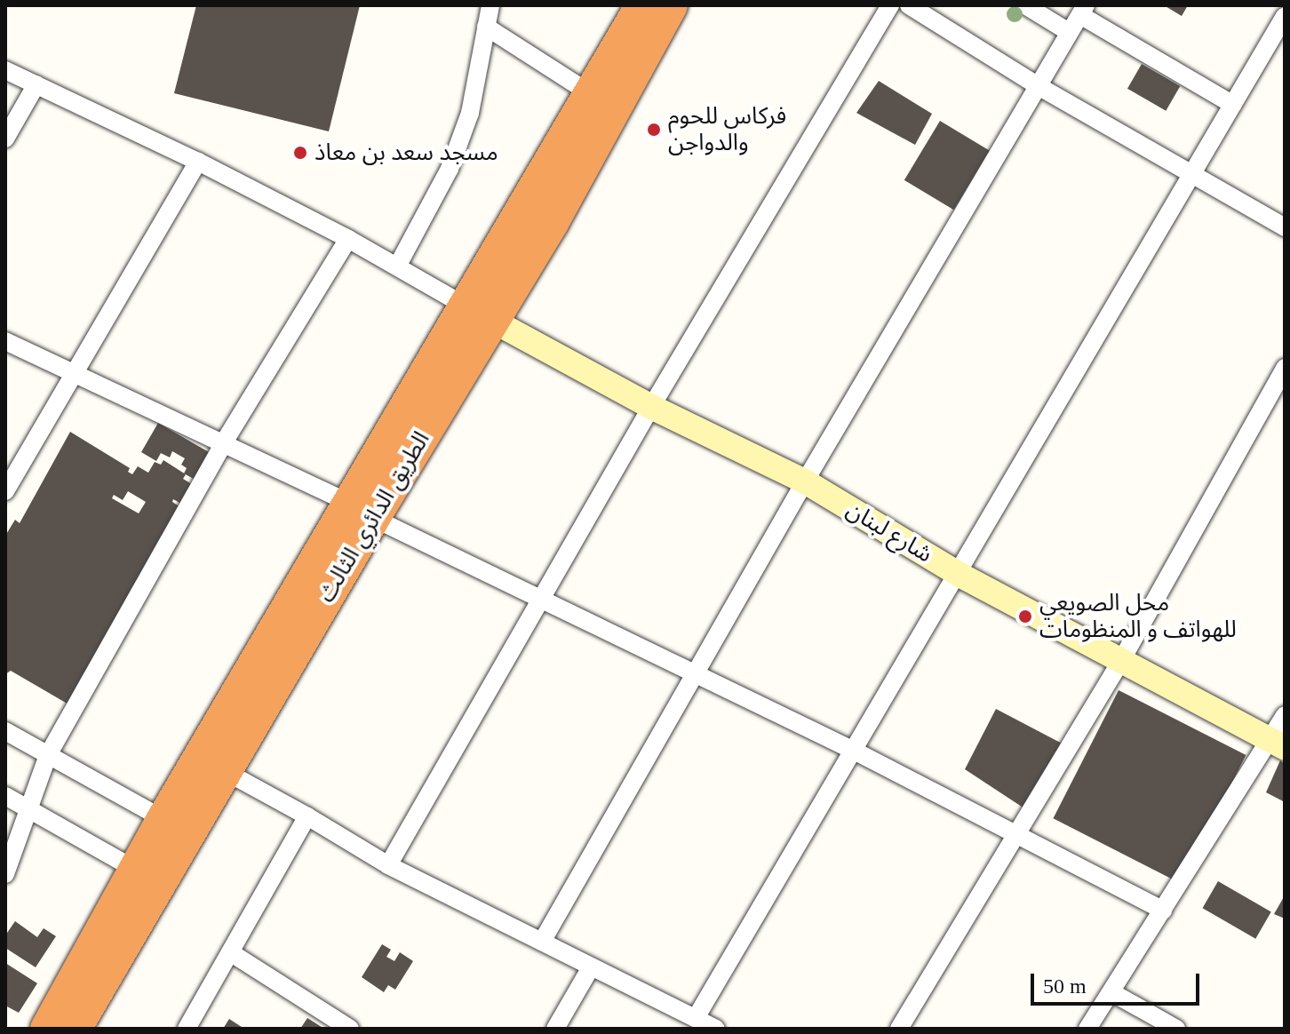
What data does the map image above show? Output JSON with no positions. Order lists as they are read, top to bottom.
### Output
{
  "streets": {
    "highway": ["الطريق الدائري الثالث"],
    "street": ["شارع لبنان"]
  },
  "crossings": [
    ["الطريق الدائري الثالث", "شارع لبنان"]
  ],
  "places": ["فركاس للحوم والدواجن", "مسجد سعد بن معاذ", "محل الصويعي للهواتف و المنظومات"],
  "scale_bar": "50 m"
}
